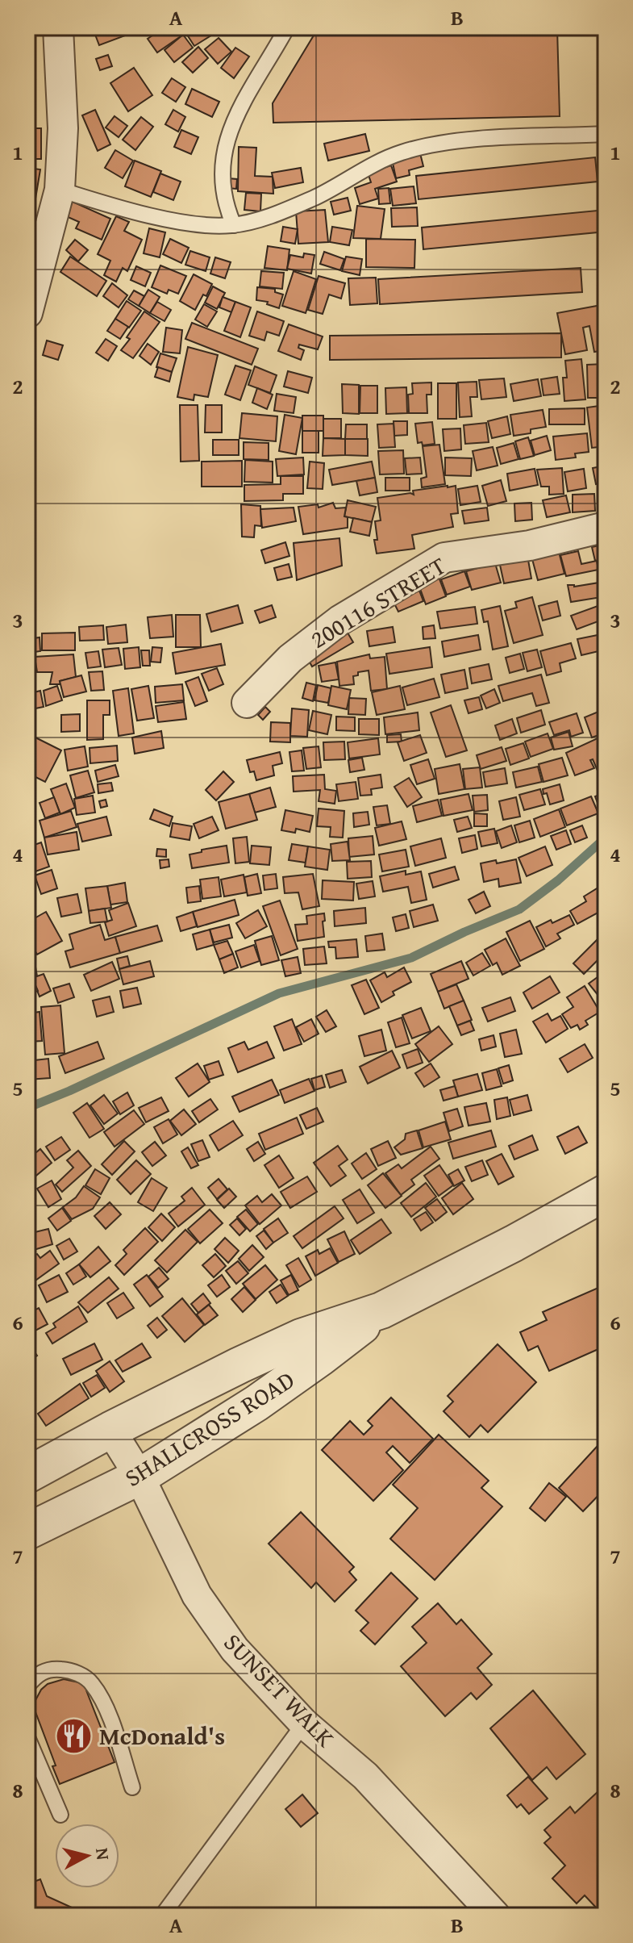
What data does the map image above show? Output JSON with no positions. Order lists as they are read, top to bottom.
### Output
{
  "streets": {
    "street": ["200116 STREET", "SHALLCROSS ROAD", "SUNSET WALK"]
  },
  "crossings": [
    ["SHALLCROSS ROAD", "SUNSET WALK"]
  ],
  "places": {
    "restaurant": ["McDonald's"]
  },
  "north": "right",
  "grid": {
    "columns": ["A", "B"],
    "rows": [
      "1",
      "2",
      "3",
      "4",
      "5",
      "6",
      "7",
      "8"
    ]
  }
}
